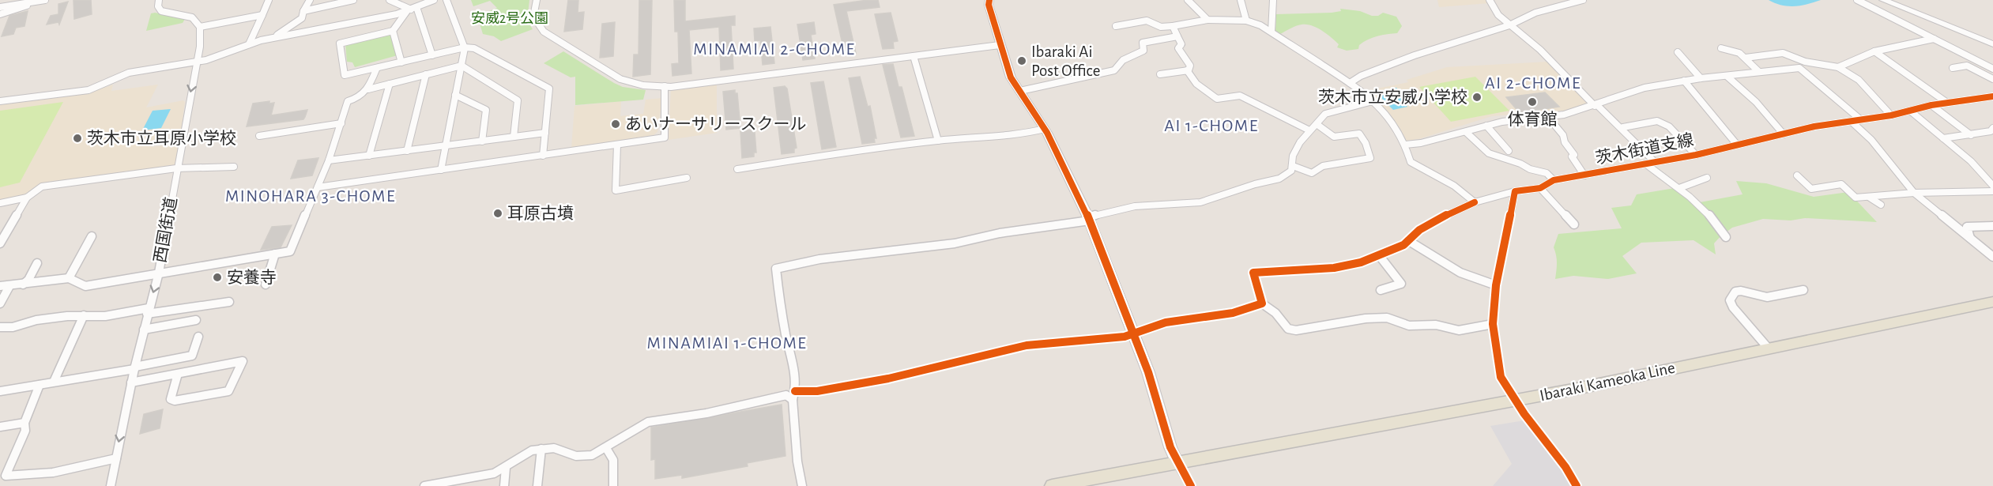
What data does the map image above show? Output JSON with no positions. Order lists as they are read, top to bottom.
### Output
{
  "streets": {
    "main road": ["Ibaraki Kameoka Line"],
    "street": ["茨木街道支線", "西国街道"]
  },
  "one_way": ["西国街道"],
  "districts": [
    "MINAMIAI 2-CHOME",
    "AI 2-CHOME",
    "AI 1-CHOME",
    "MINOHARA 3-CHOME",
    "MINAMIAI 1-CHOME"
  ],
  "parks": ["安威2号公園"],
  "places": [
    "Ibaraki Ai Post Office",
    "茨木市立安威小学校",
    "体育館",
    "あいナーサリースクール",
    "茨木市立耳原小学校",
    "耳原古墳",
    "安養寺"
  ]
}
